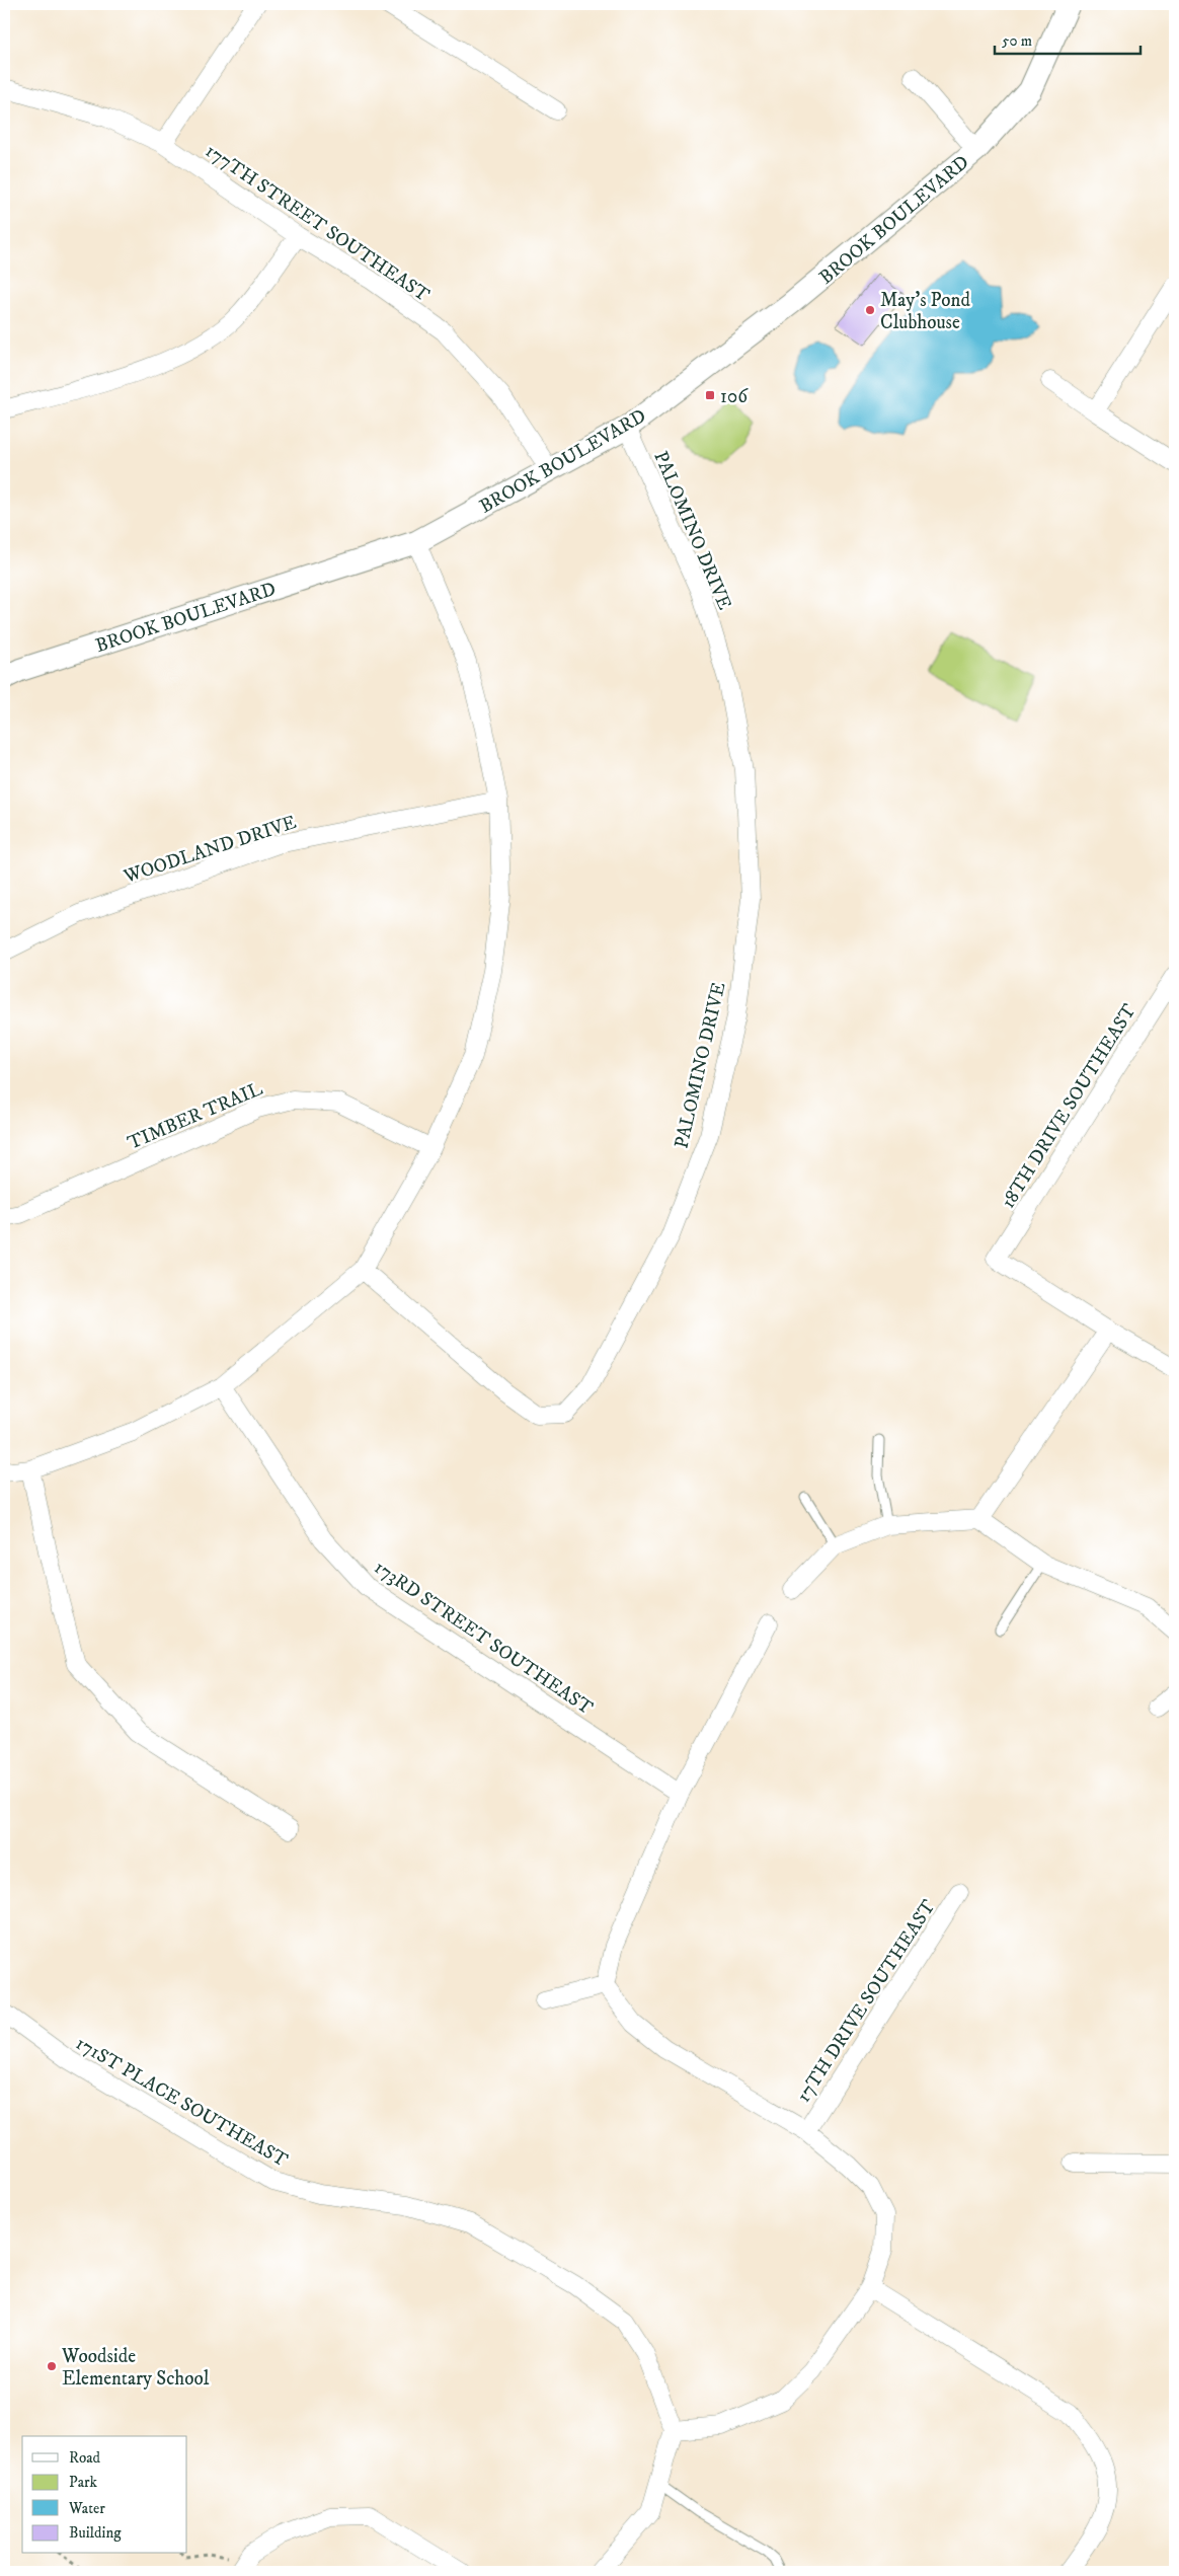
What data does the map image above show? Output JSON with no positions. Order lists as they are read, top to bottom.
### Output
{
  "streets": {
    "street": [
      "BROOK BOULEVARD",
      "177TH STREET SOUTHEAST",
      "PALOMINO DRIVE",
      "WOODLAND DRIVE",
      "18TH DRIVE SOUTHEAST",
      "TIMBER TRAIL",
      "173RD STREET SOUTHEAST",
      "17TH DRIVE SOUTHEAST",
      "171ST PLACE SOUTHEAST"
    ]
  },
  "crossings": [
    ["BROOK BOULEVARD", "177TH STREET SOUTHEAST"],
    ["BROOK BOULEVARD", "PALOMINO DRIVE"]
  ],
  "places": {
    "other": ["May's Pond Clubhouse", "Woodside Elementary School"],
    "transit": ["106"]
  },
  "legend": [
    "Road",
    "Park",
    "Water",
    "Building"
  ],
  "scale_bar": "50 m"
}
